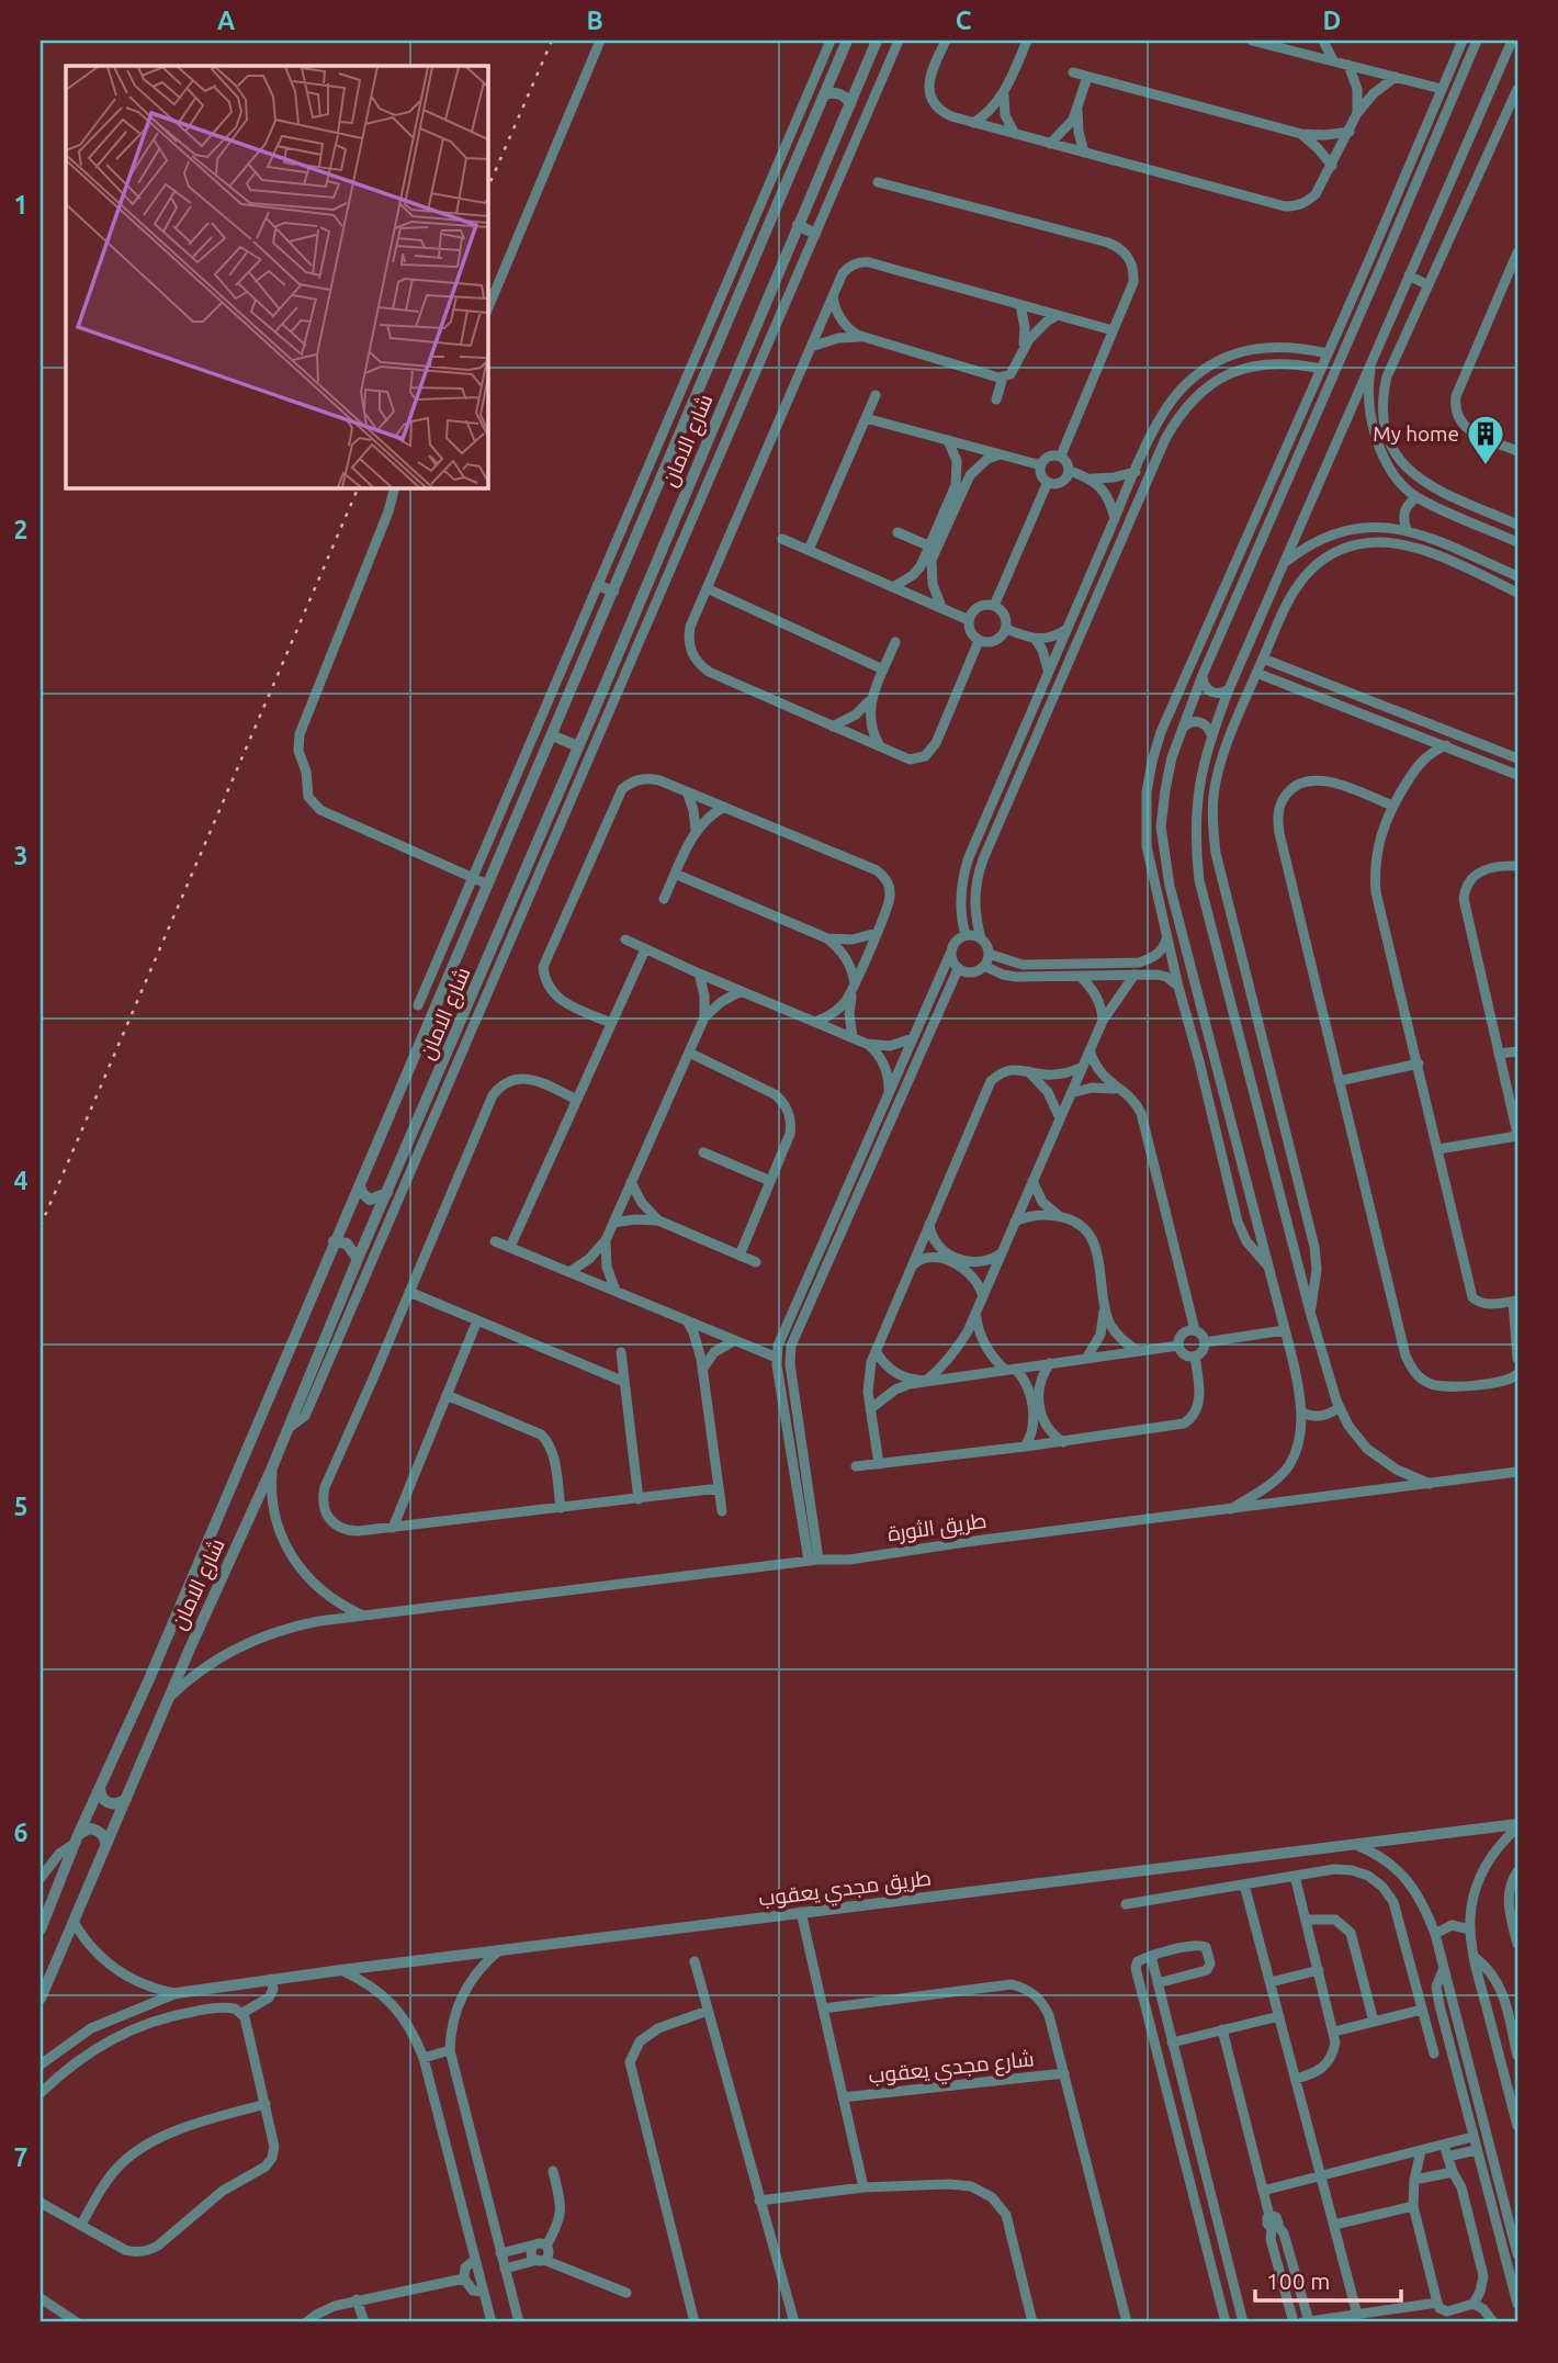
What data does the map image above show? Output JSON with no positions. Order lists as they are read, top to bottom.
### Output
{
  "streets": {
    "street": [
      "شارع الامان",
      "طريق الثورة",
      "طريق مجدي يعقوب",
      "شارع مجدي يعقوب"
    ]
  },
  "crossings": [
    ["شارع الامان", "طريق الثورة"],
    ["شارع الامان", "طريق مجدي يعقوب"]
  ],
  "places": {
    "building": ["My home"]
  },
  "scale_bar": "100 m",
  "grid": {
    "columns": [
      "A",
      "B",
      "C",
      "D"
    ],
    "rows": [
      "1",
      "2",
      "3",
      "4",
      "5",
      "6",
      "7"
    ]
  }
}
